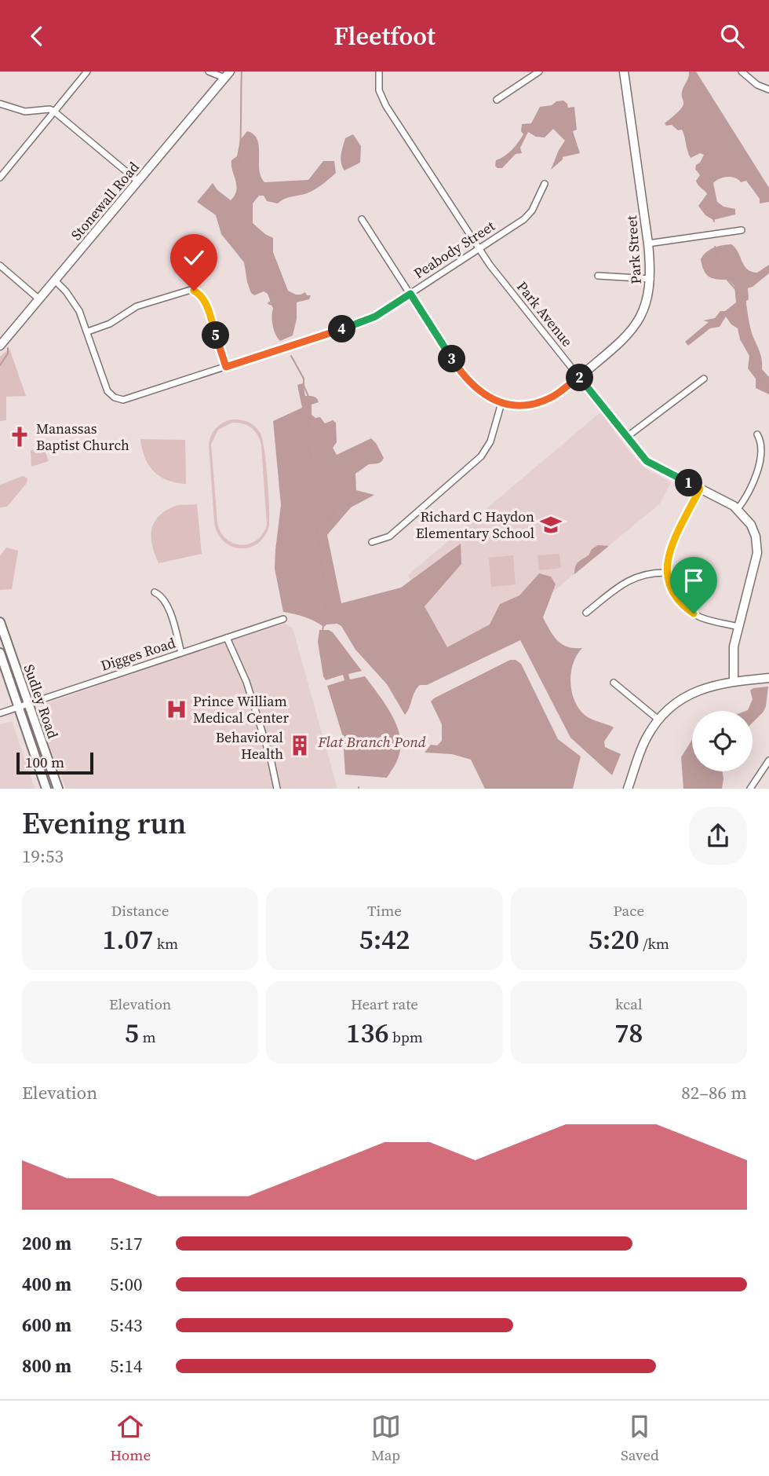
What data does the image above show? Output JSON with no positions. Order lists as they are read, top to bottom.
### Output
{
  "streets": {
    "main road": ["Sudley Road"],
    "street": [
      "Stonewall Road",
      "Peabody Street",
      "Park Street",
      "Park Avenue",
      "Digges Road"
    ]
  },
  "crossings": [
    ["Stonewall Road", "Peabody Street"],
    ["Peabody Street", "Park Street"],
    ["Peabody Street", "Park Avenue"],
    ["Park Street", "Park Avenue"],
    ["Digges Road", "Sudley Road"]
  ],
  "water": ["Flat Branch Pond"],
  "places": {
    "church": ["Manassas Baptist Church"],
    "school or university": ["Richard C Haydon Elementary School"],
    "hospital": ["Prince William Medical Center"],
    "building": ["Behavioral Health"]
  },
  "scale_bar": "100 m",
  "page": {
    "header": "Fleetfoot",
    "pins": [
      "4",
      "5",
      "3",
      "2",
      "1"
    ],
    "scale": "100 m",
    "heading": ["Evening run", "19:53"],
    "stats": [
      ["Distance", "1.07 km"],
      ["Time", "5:42"],
      ["Pace", "5:20 /km"],
      ["Elevation", "5 m"],
      ["Heart rate", "136 bpm"],
      ["kcal", "78"]
    ],
    "chart": ["Elevation", "82–86 m"],
    "list": [
      {
        "name": "200 m",
        "note": "5:17"
      },
      {
        "name": "400 m",
        "note": "5:00"
      },
      {
        "name": "600 m",
        "note": "5:43"
      },
      {
        "name": "800 m",
        "note": "5:14"
      }
    ],
    "tabs": ["Home", "Map", "Saved"]
  }
}
